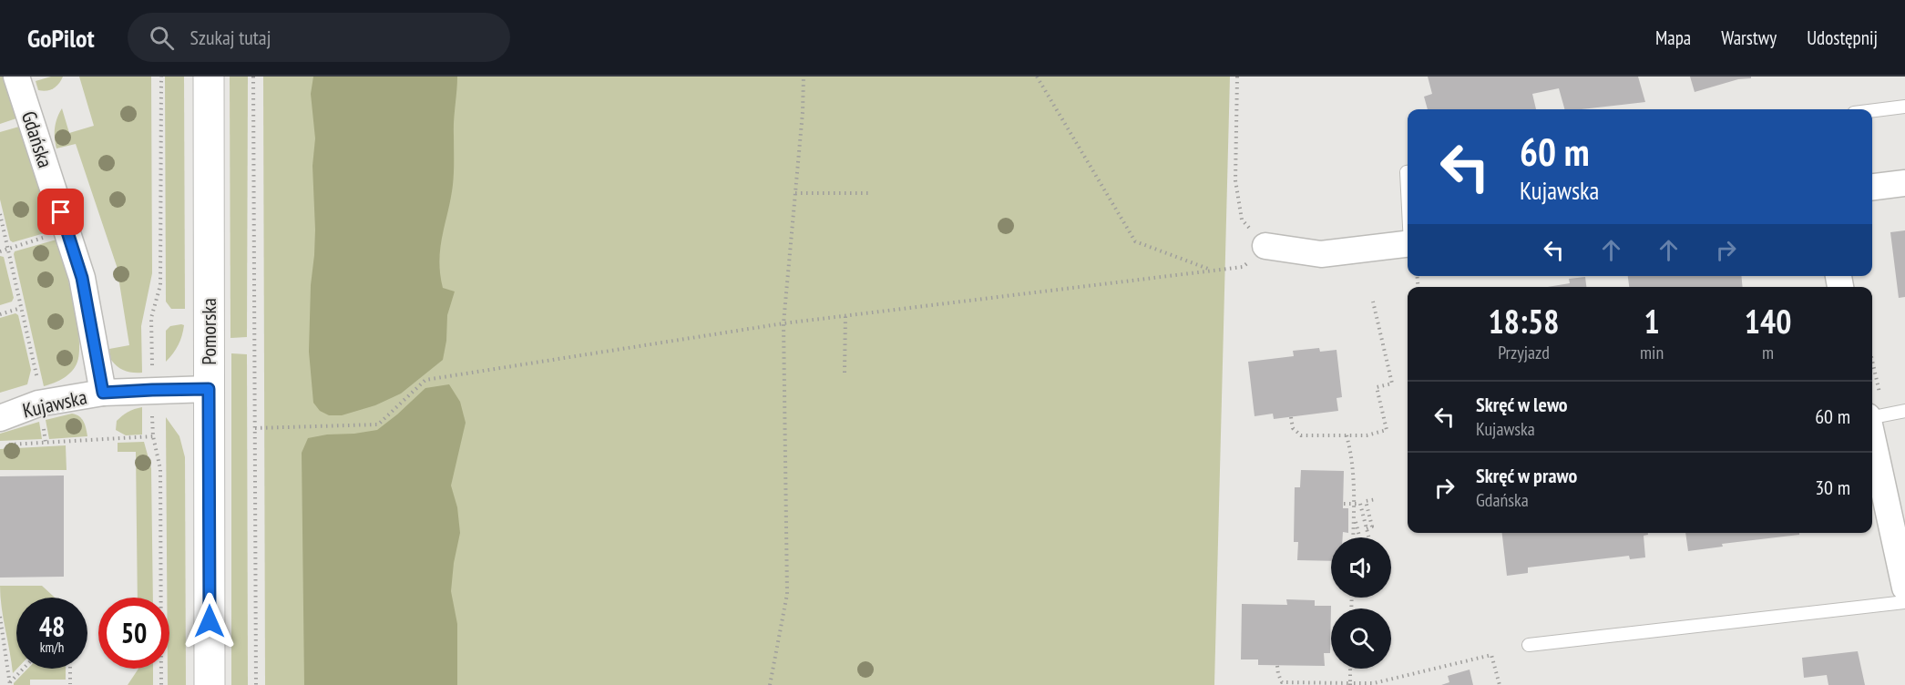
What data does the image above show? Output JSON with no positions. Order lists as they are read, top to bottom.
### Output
{
  "streets": {
    "main road": ["Pomorska"],
    "street": ["Gdańska", "Kujawska"]
  },
  "crossings": [
    ["Gdańska", "Kujawska"],
    ["Pomorska", "Kujawska"]
  ],
  "page": {
    "header": "GoPilot",
    "search": "Szukaj tutaj",
    "nav": ["Mapa", "Warstwy", "Udostępnij"],
    "turn": ["60 m", "Kujawska"],
    "eta": [
      "18:58",
      "Przyjazd",
      "1",
      "min",
      "140",
      "m"
    ],
    "list": [
      {
        "name": "Skręć w lewo",
        "note": "Kujawska",
        "value": "60 m"
      },
      {
        "name": "Skręć w prawo",
        "note": "Gdańska",
        "value": "30 m"
      }
    ],
    "speed": "48 km/h",
    "limit": "50"
  }
}
